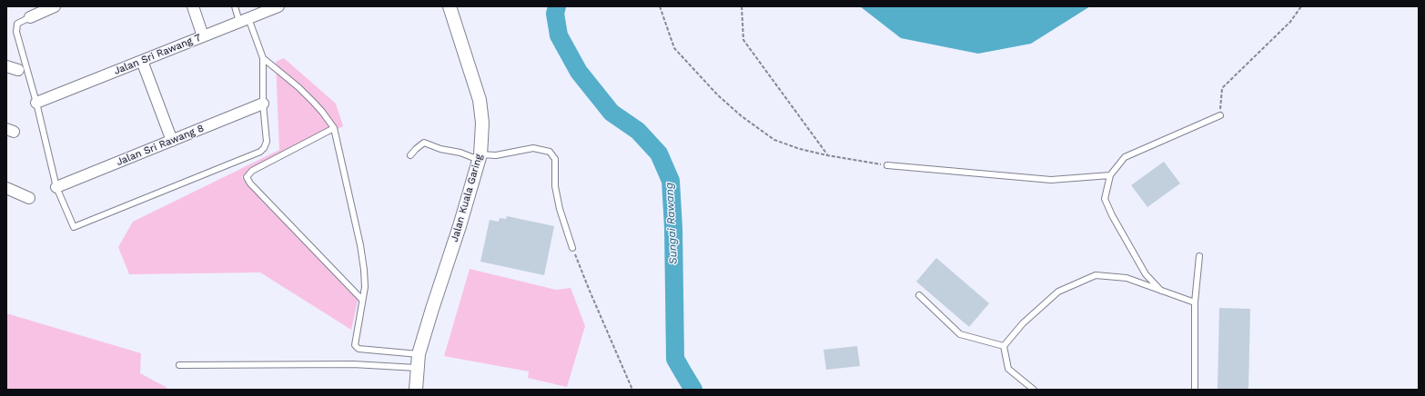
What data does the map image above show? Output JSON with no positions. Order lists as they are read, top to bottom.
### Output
{
  "streets": {
    "street": ["Jalan Sri Rawang 7", "Jalan Sri Rawang 8", "Jalan Kuala Garing"]
  },
  "water": ["Sungai Rawang"]
}
